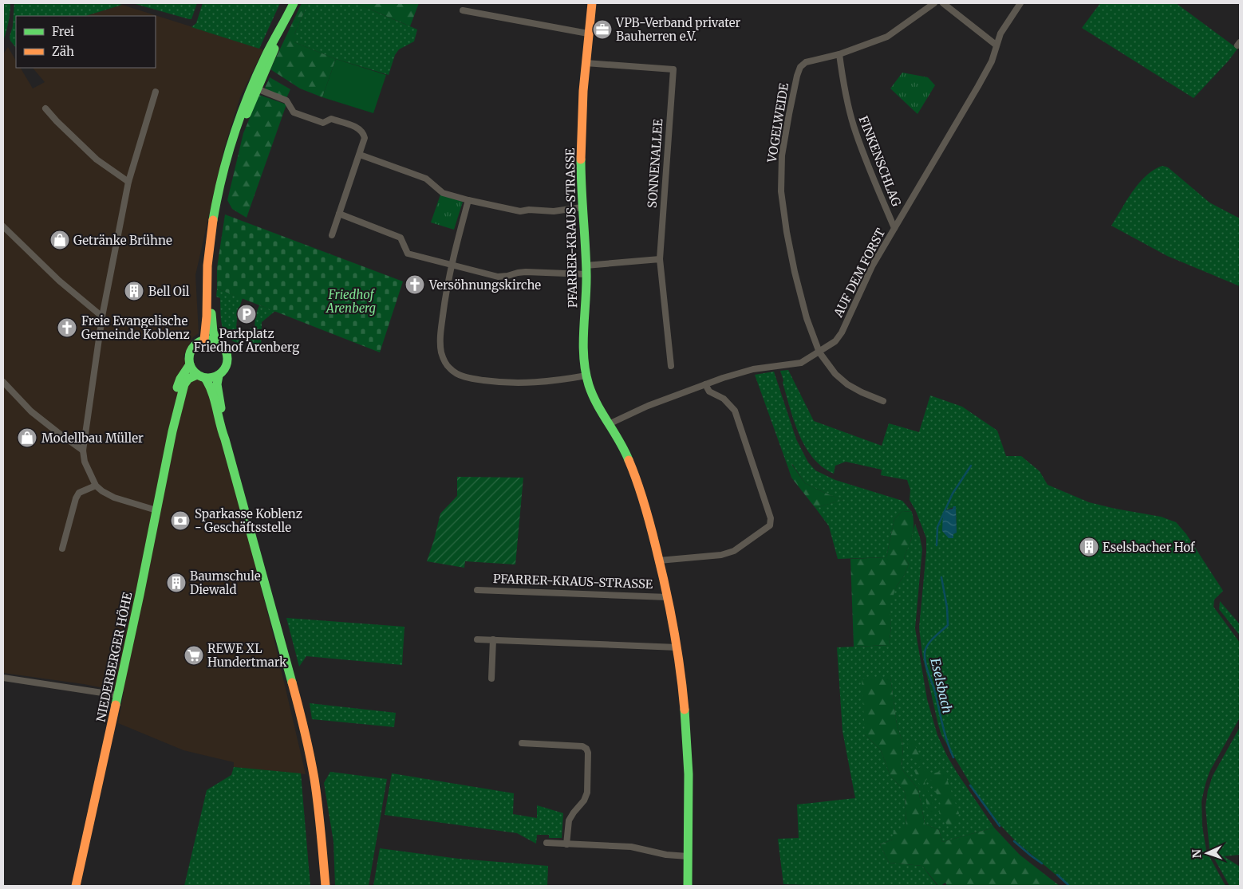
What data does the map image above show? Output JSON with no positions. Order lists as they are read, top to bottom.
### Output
{
  "streets": {
    "street": [
      "VOGELWEIDE",
      "FINKENSCHLAG",
      "SONNENALLEE",
      "PFARRER-KRAUS-STRASSE",
      "AUF DEM FORST",
      "NIEDERBERGER HÖHE"
    ]
  },
  "crossings": [
    ["VOGELWEIDE", "FINKENSCHLAG"],
    ["VOGELWEIDE", "AUF DEM FORST"],
    ["FINKENSCHLAG", "AUF DEM FORST"],
    ["SONNENALLEE", "PFARRER-KRAUS-STRASSE"],
    ["PFARRER-KRAUS-STRASSE", "AUF DEM FORST"]
  ],
  "water": ["Eselsbach"],
  "parks": ["Friedhof Arenberg"],
  "places": {
    "office": ["VPB-Verband privater Bauherren e.V."],
    "shop": ["Getränke Brühne", "Modellbau Müller"],
    "church": ["Versöhnungskirche", "Freie Evangelische Gemeinde Koblenz"],
    "building": ["Bell Oil", "Eselsbacher Hof", "Baumschule Diewald"],
    "parking": ["Parkplatz Friedhof Arenberg"],
    "bank": ["Sparkasse Koblenz - Geschäftsstelle"],
    "supermarket": ["REWE XL Hundertmark"]
  },
  "legend": ["Frei", "Zäh"],
  "north": "left"
}
